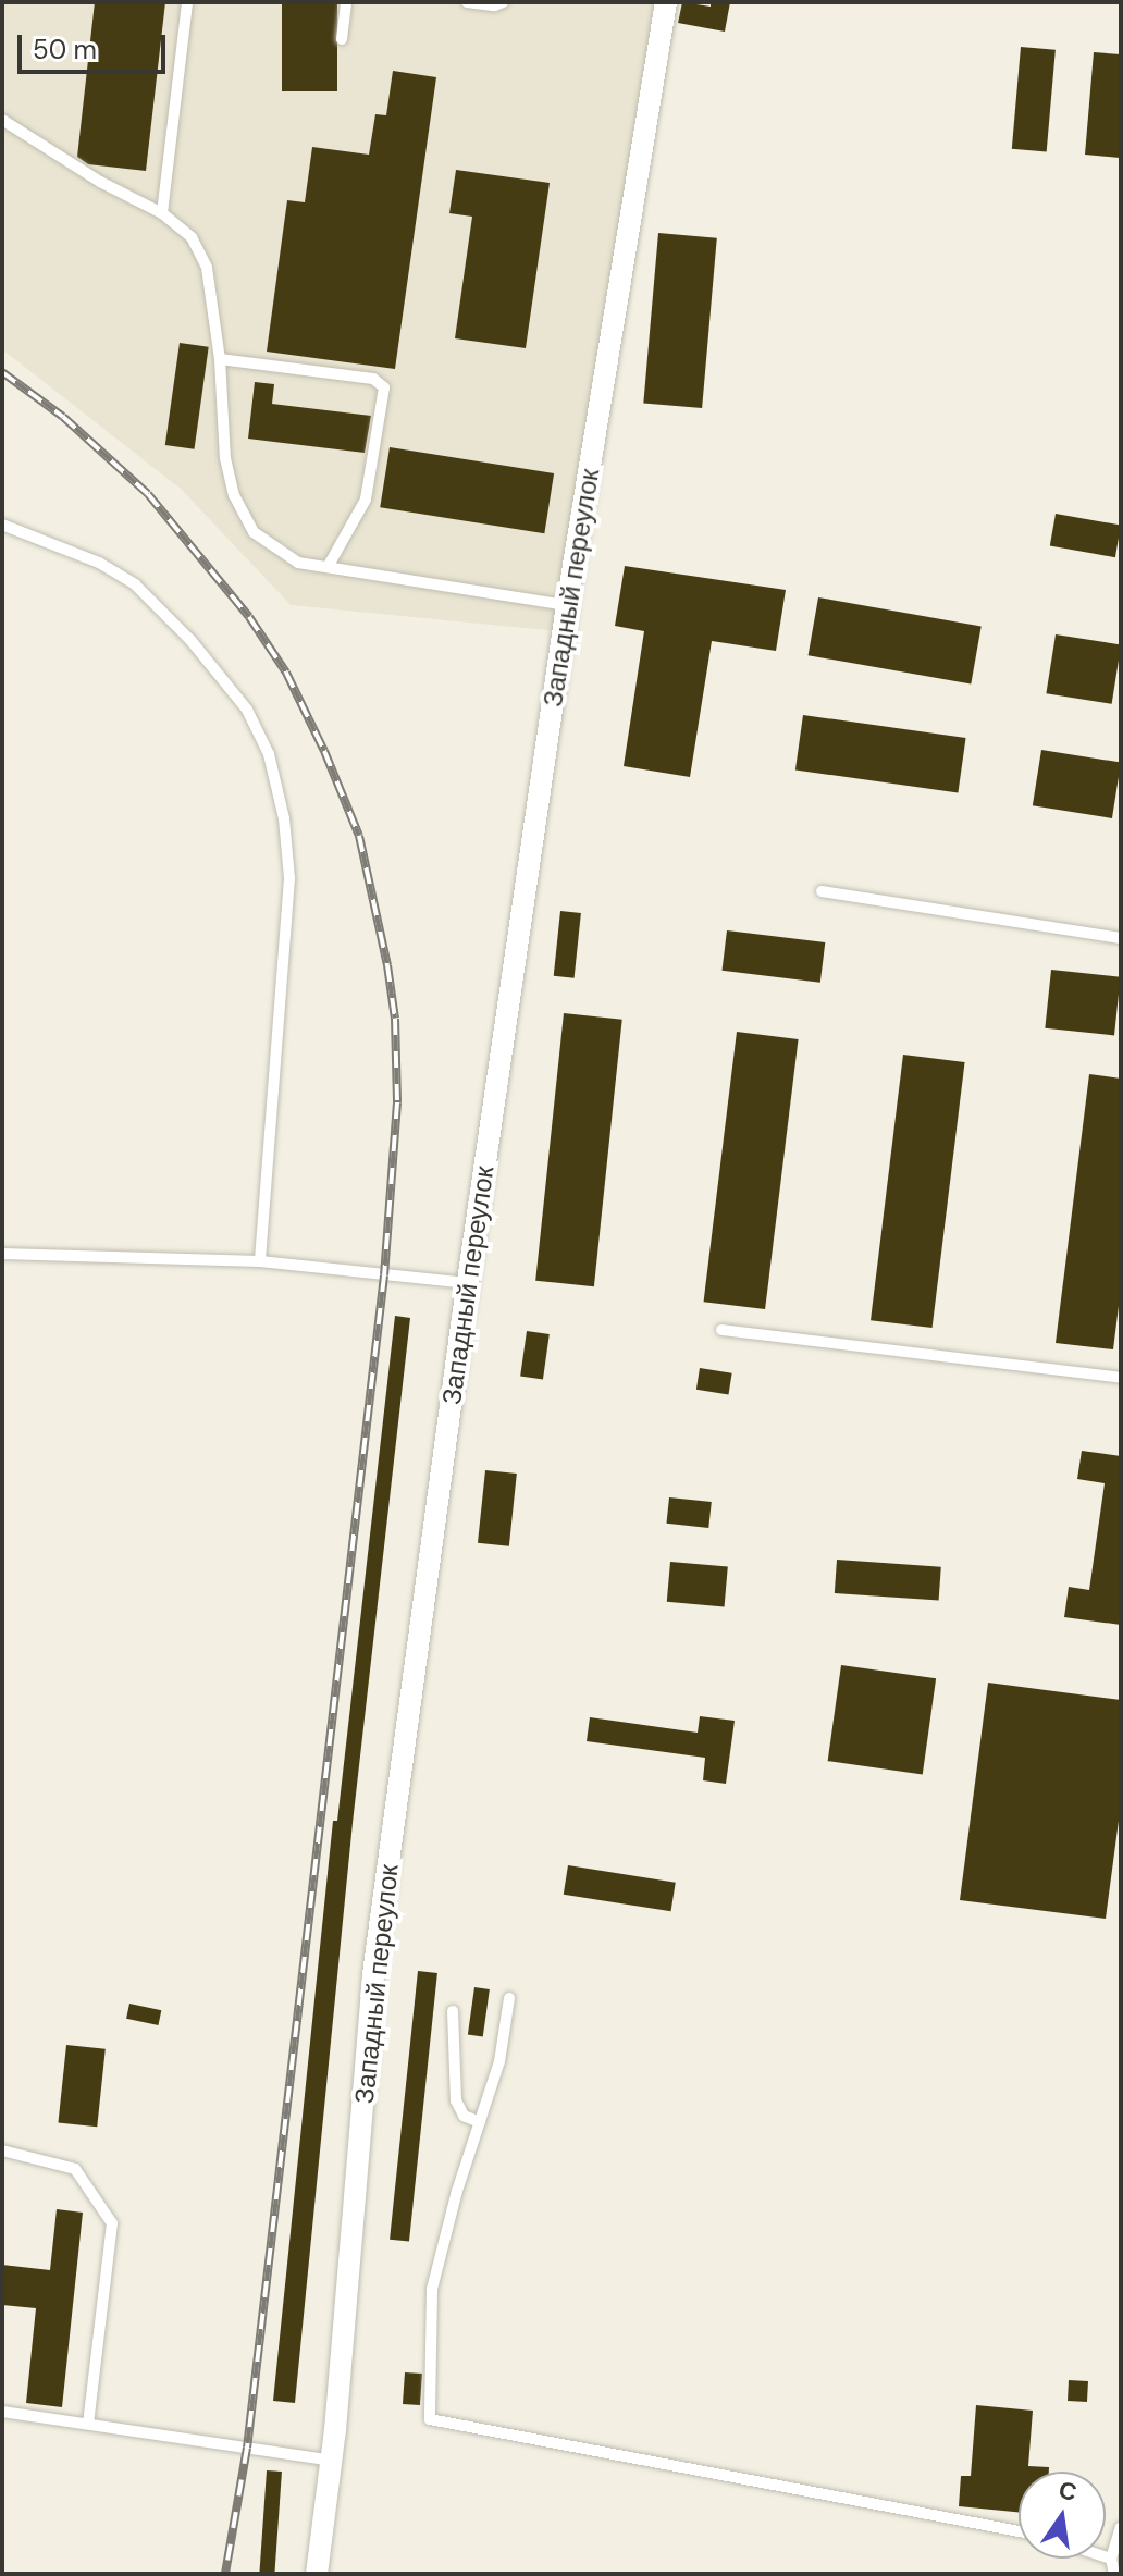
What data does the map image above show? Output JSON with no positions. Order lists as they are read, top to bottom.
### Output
{
  "streets": {
    "street": ["Западный переулок"]
  },
  "scale_bar": "50 m",
  "north": "top"
}
